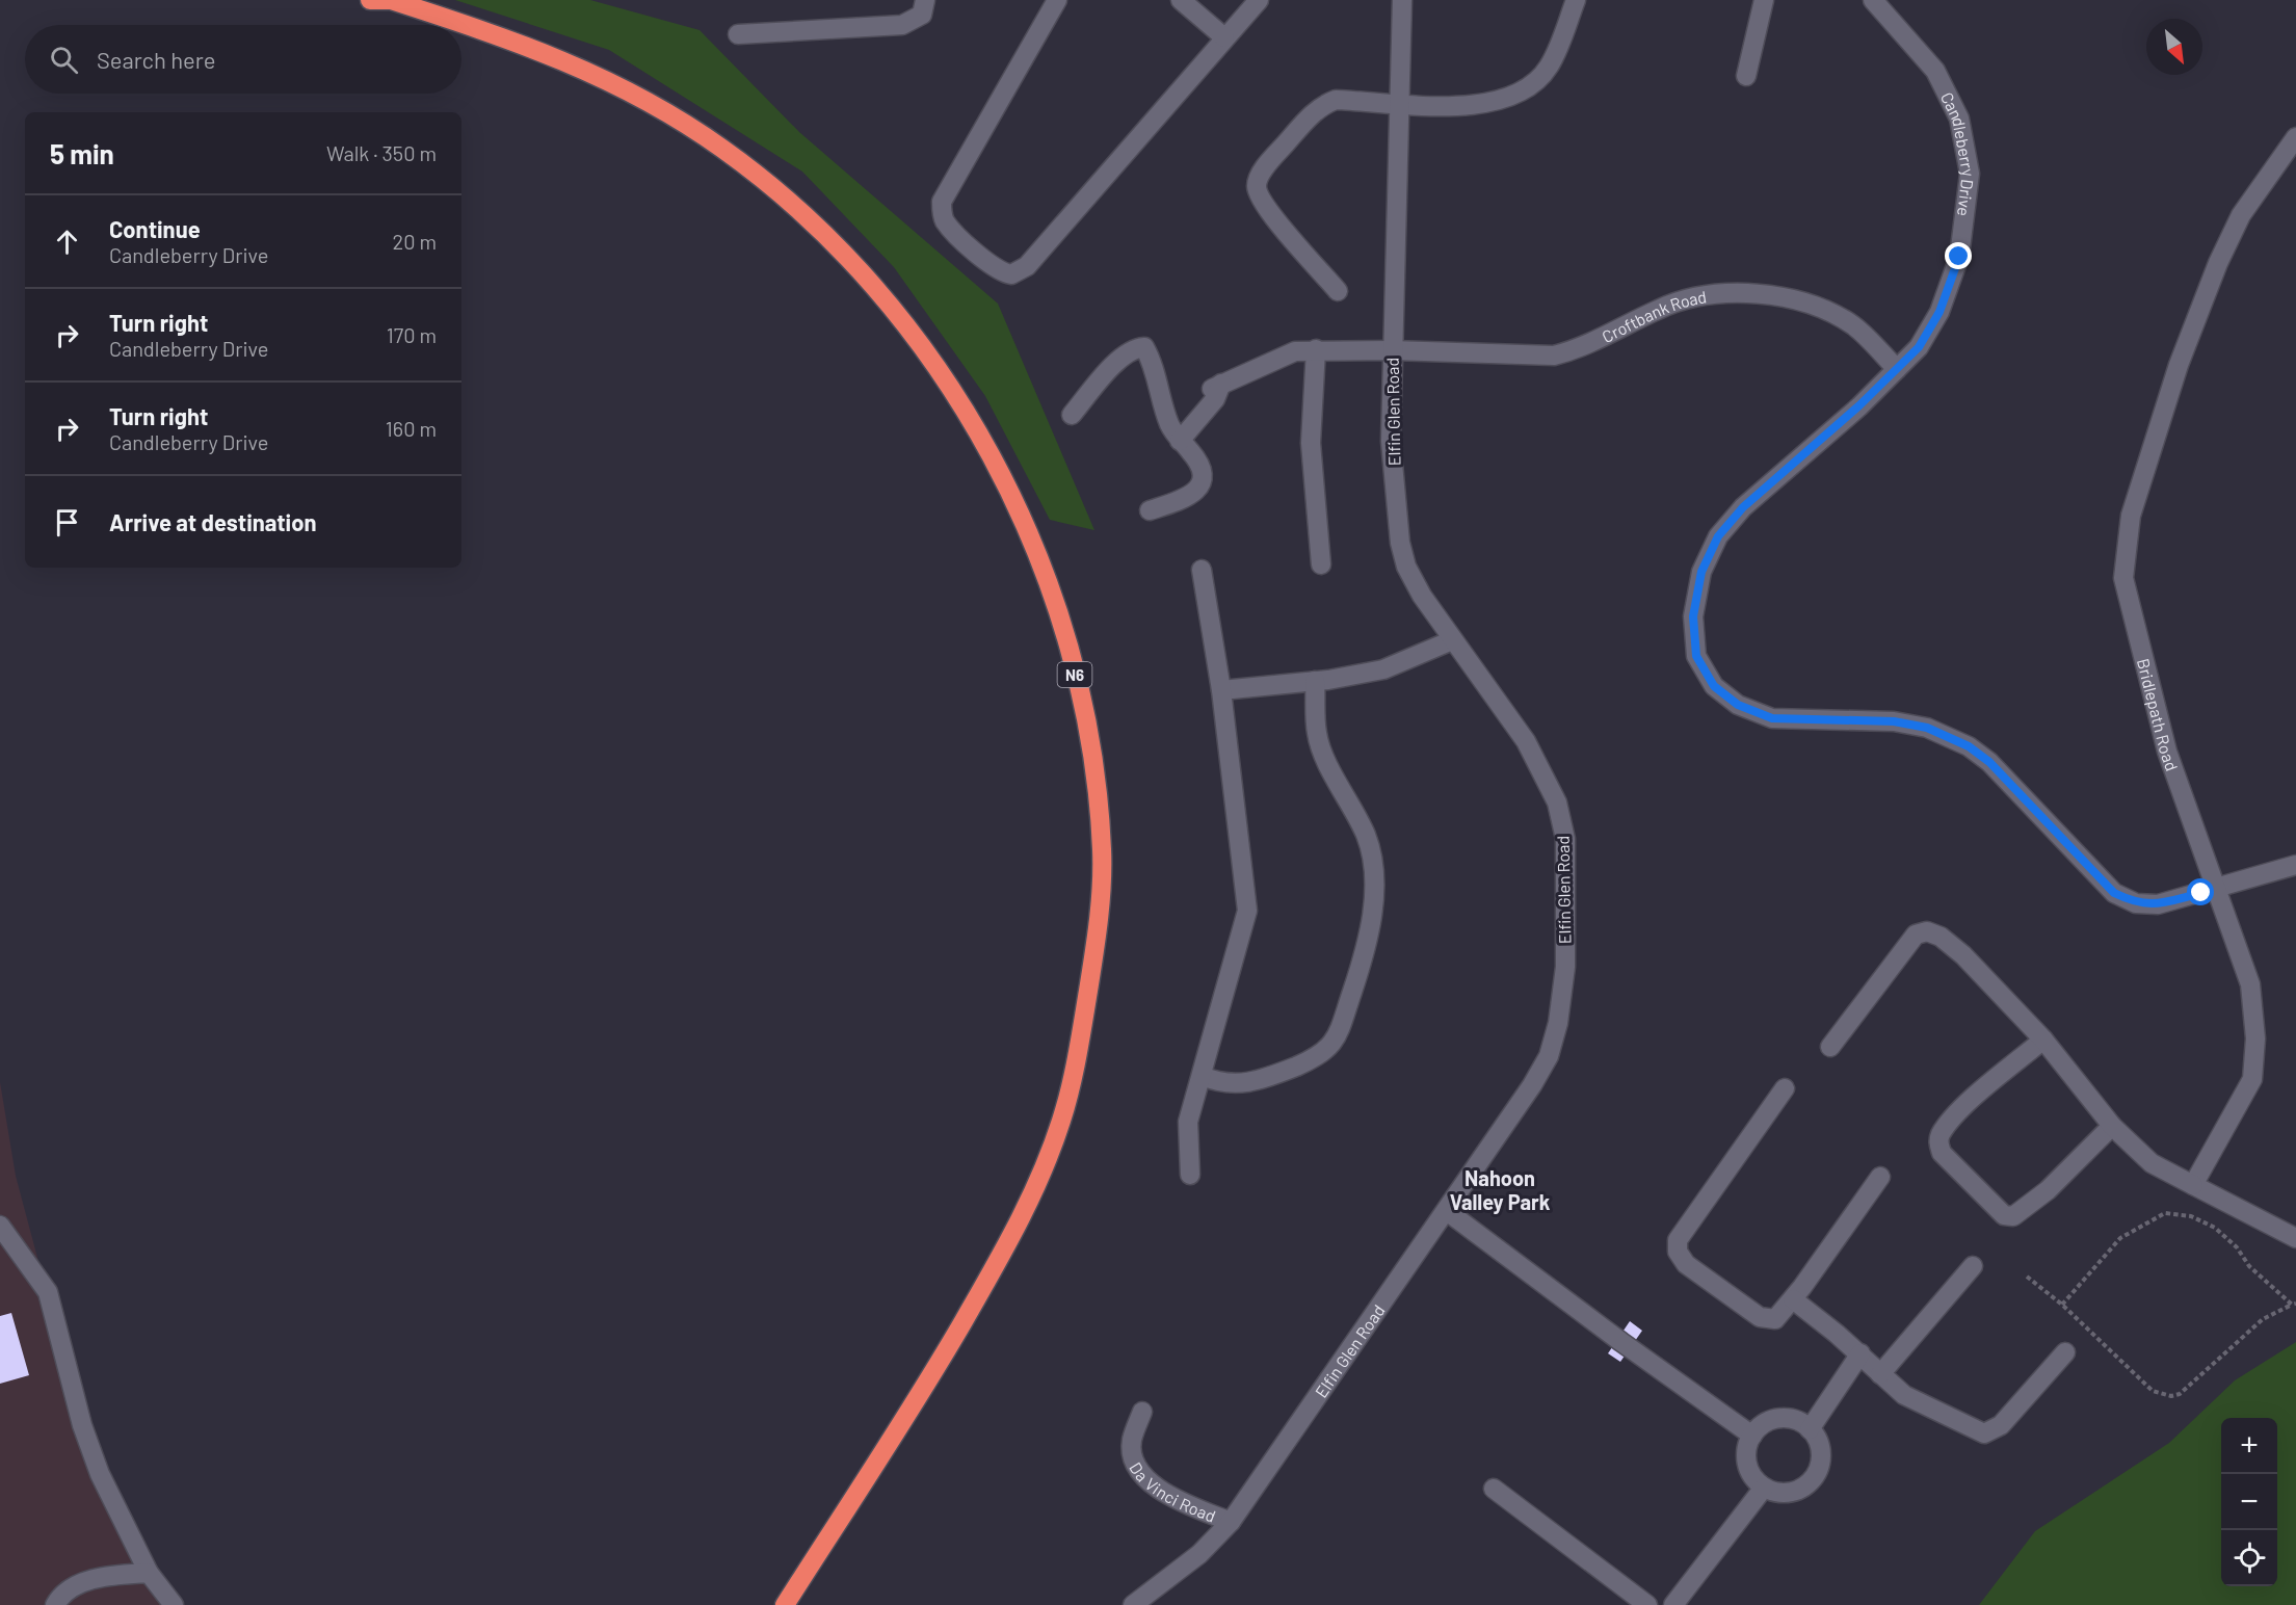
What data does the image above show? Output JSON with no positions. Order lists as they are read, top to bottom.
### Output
{
  "streets": {
    "highway": ["N6"],
    "street": [
      "Candleberry Drive",
      "Croftbank Road",
      "Elfin Glen Road",
      "Bridlepath Road",
      "Da Vinci Road"
    ]
  },
  "crossings": [
    ["Candleberry Drive", "Croftbank Road"],
    ["Candleberry Drive", "Bridlepath Road"],
    ["Croftbank Road", "Elfin Glen Road"],
    ["Elfin Glen Road", "Da Vinci Road"]
  ],
  "districts": ["Nahoon Valley Park"],
  "north": "bottom right",
  "page": {
    "search": "Search here",
    "heading": ["5 min", "Walk · 350 m"],
    "list": [
      ["Continue", "Candleberry Drive", "20 m"],
      ["Turn right", "Candleberry Drive", "170 m"],
      ["Turn right", "Candleberry Drive", "160 m"],
      "Arrive at destination"
    ],
    "map_buttons": ["+", "−"]
  }
}
